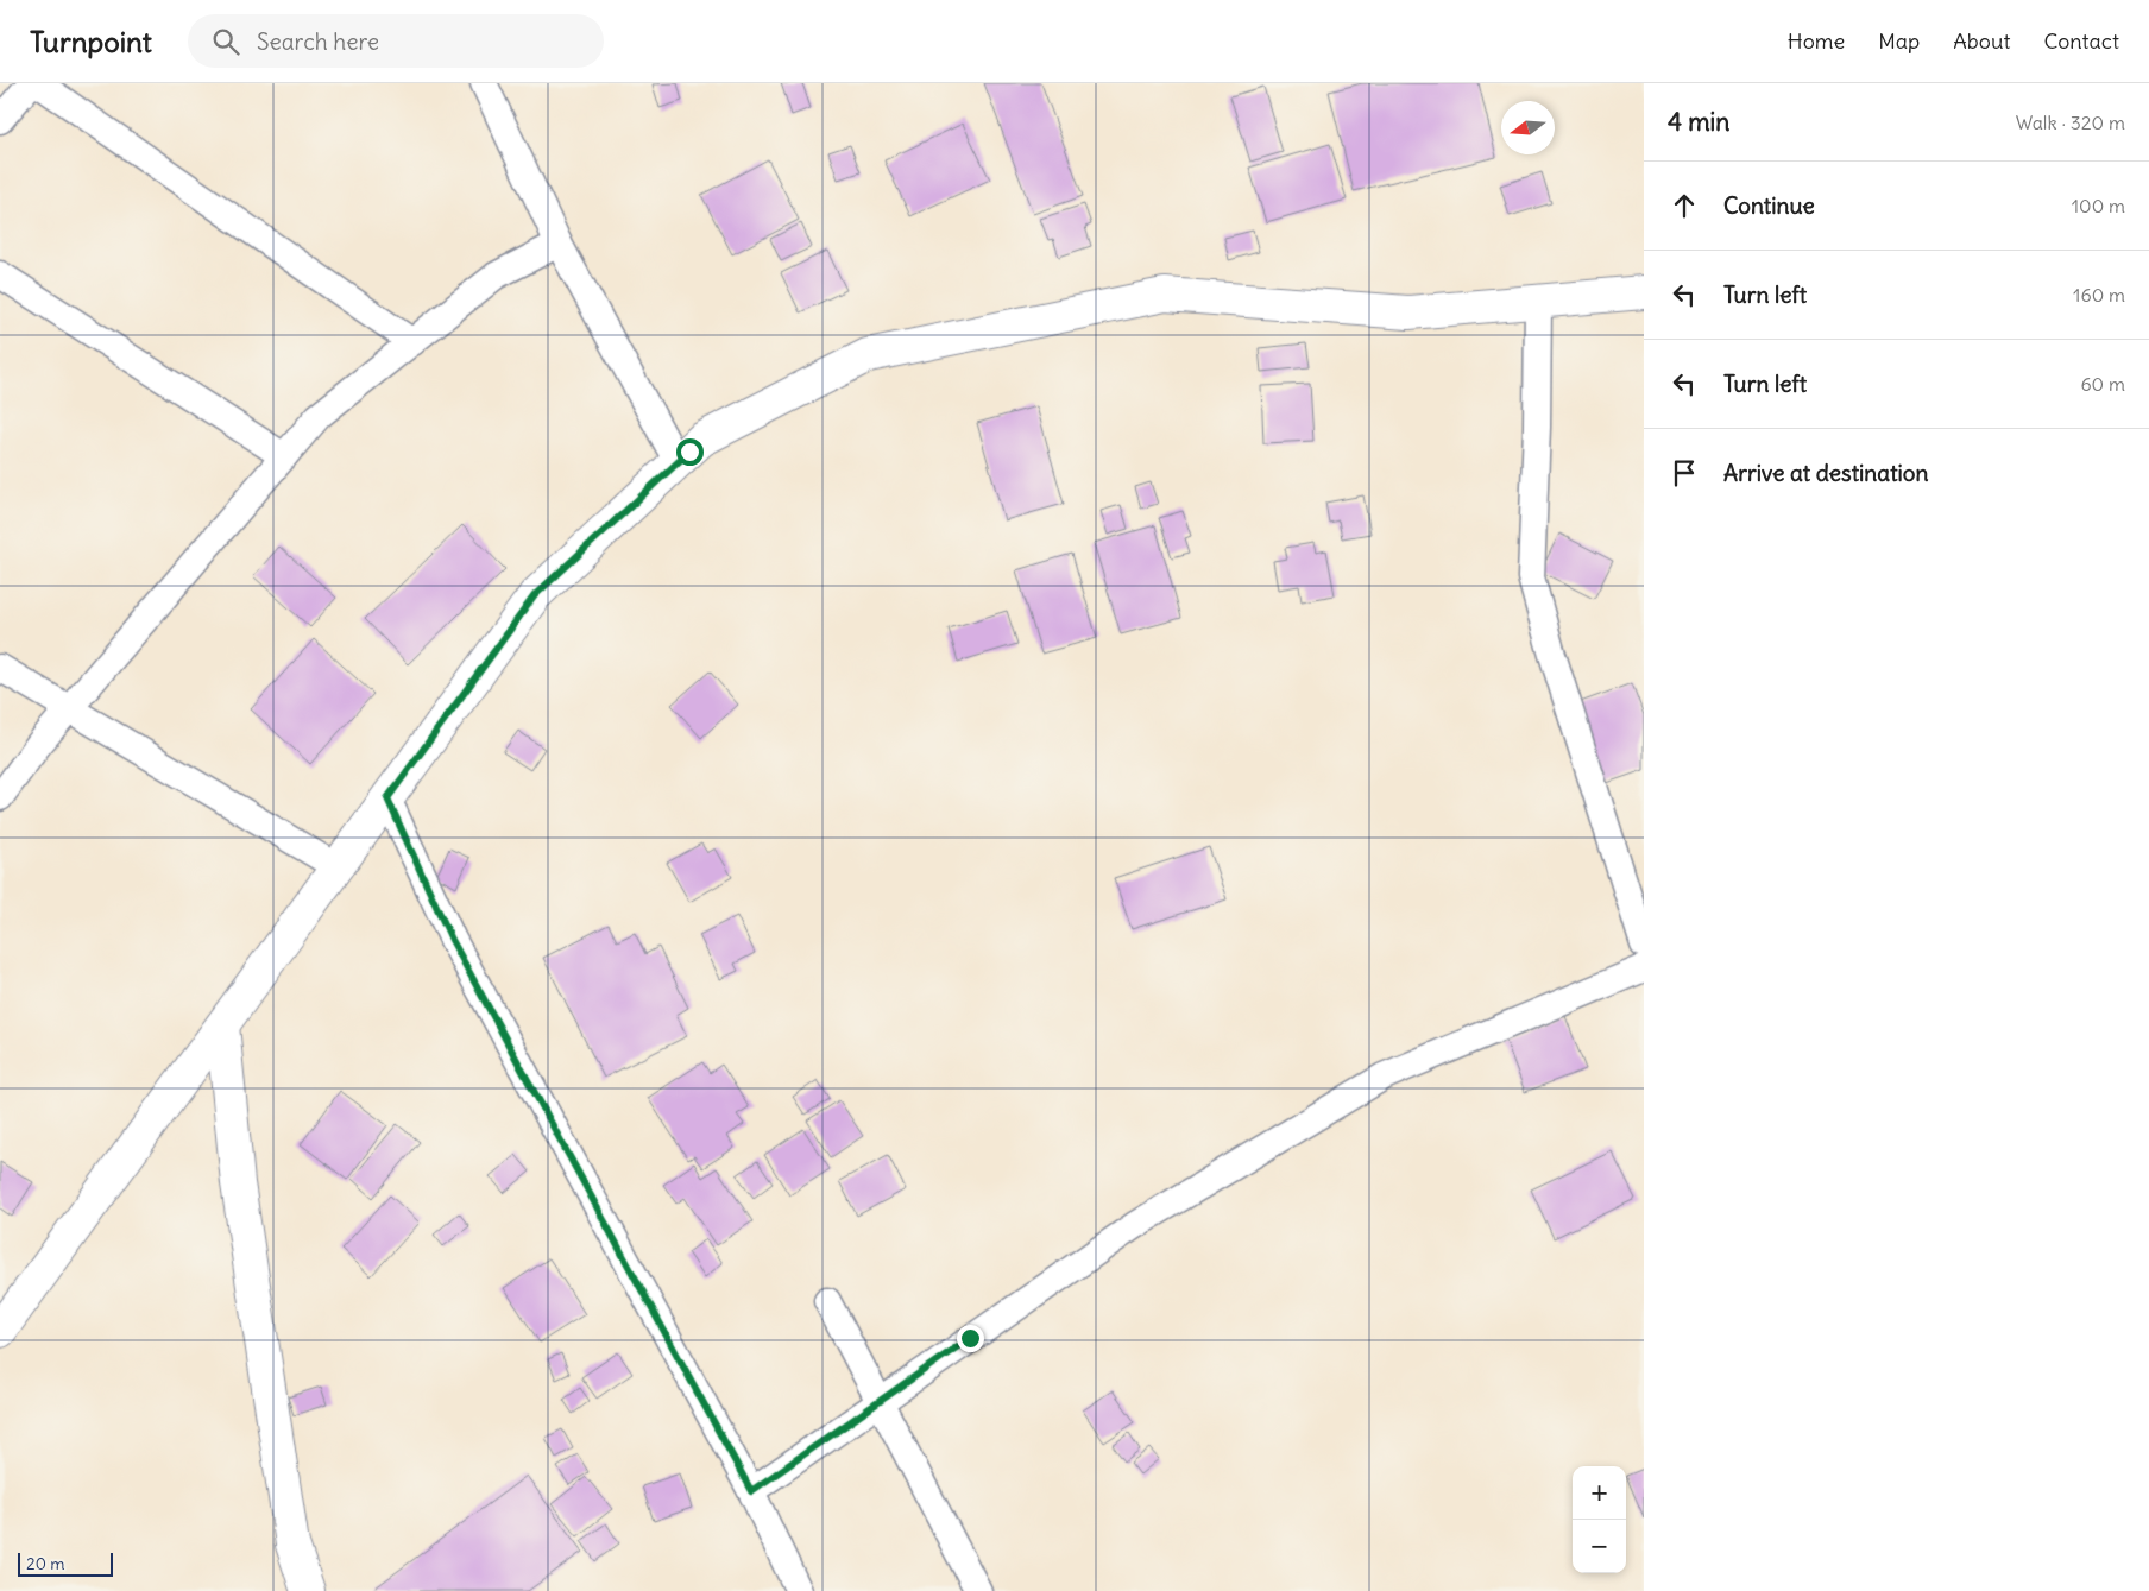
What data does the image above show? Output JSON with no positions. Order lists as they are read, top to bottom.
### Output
{
  "scale_bar": "20 m",
  "north": "left",
  "page": {
    "header": "Turnpoint",
    "search": "Search here",
    "nav": [
      "Home",
      "Map",
      "About",
      "Contact"
    ],
    "heading": ["4 min", "Walk · 320 m"],
    "list": [
      ["Continue", "100 m"],
      ["Turn left", "160 m"],
      ["Turn left", "60 m"],
      "Arrive at destination"
    ],
    "map_buttons": ["+", "−"],
    "scale": "20 m"
  }
}
